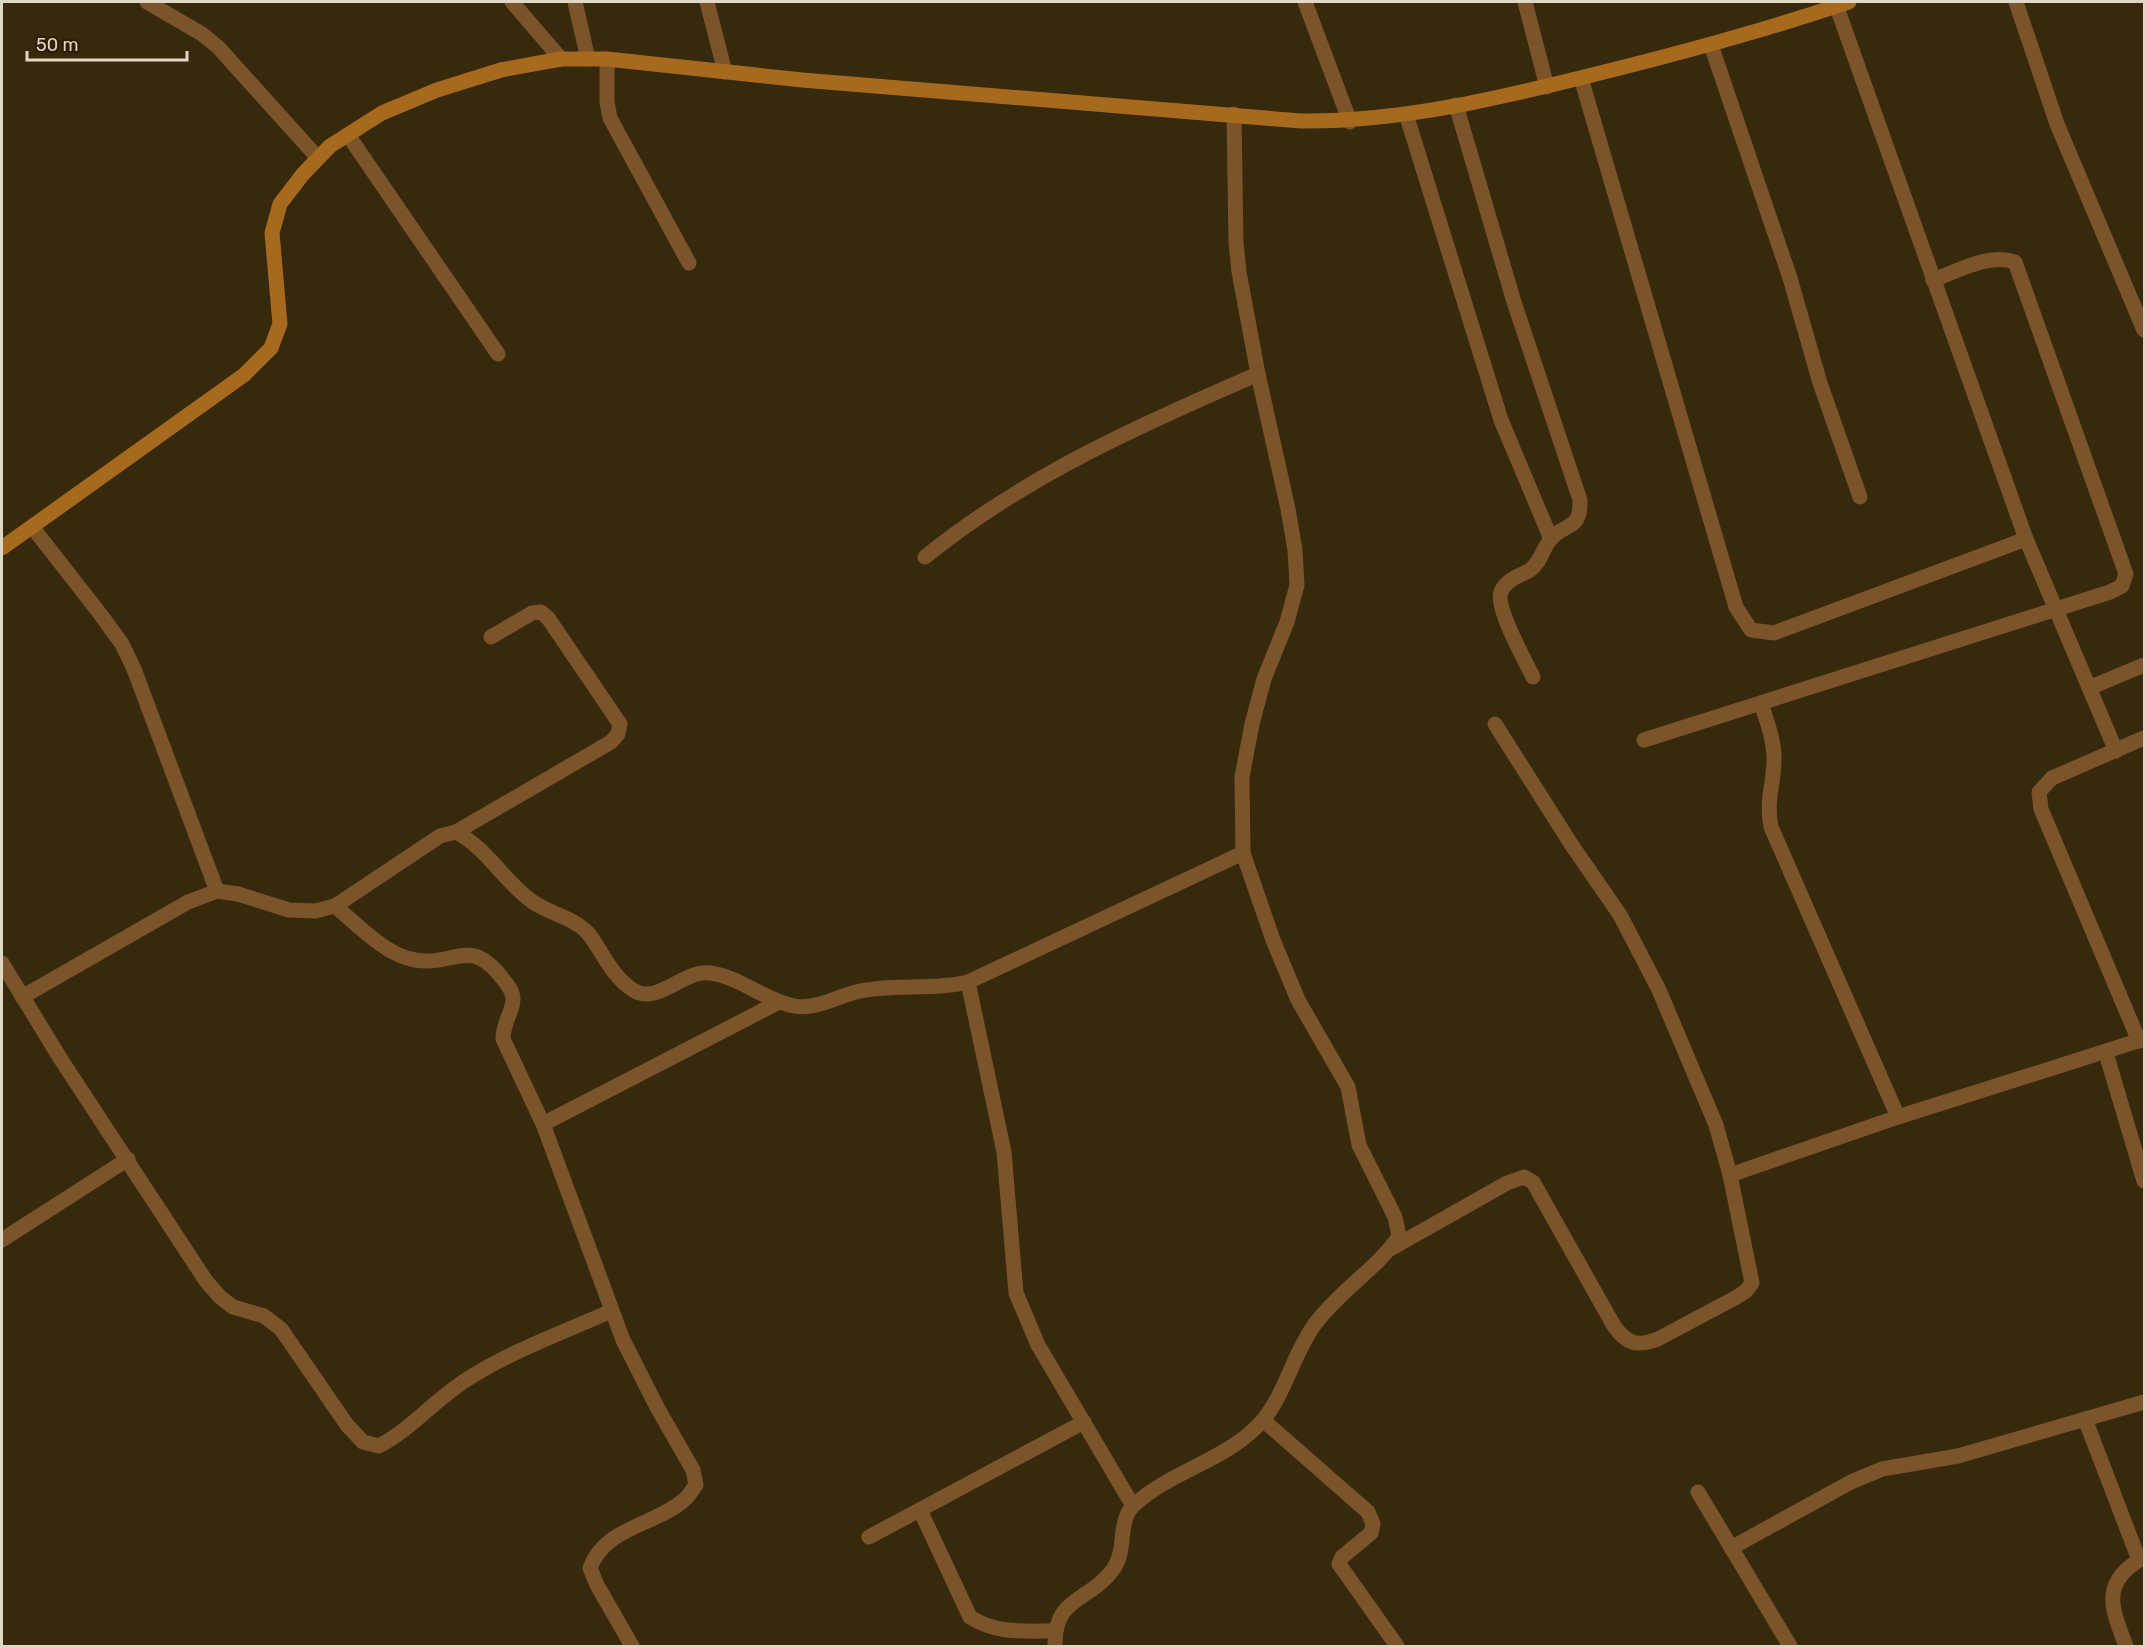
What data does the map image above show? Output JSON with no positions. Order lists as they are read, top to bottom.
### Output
{
  "scale_bar": "50 m"
}
